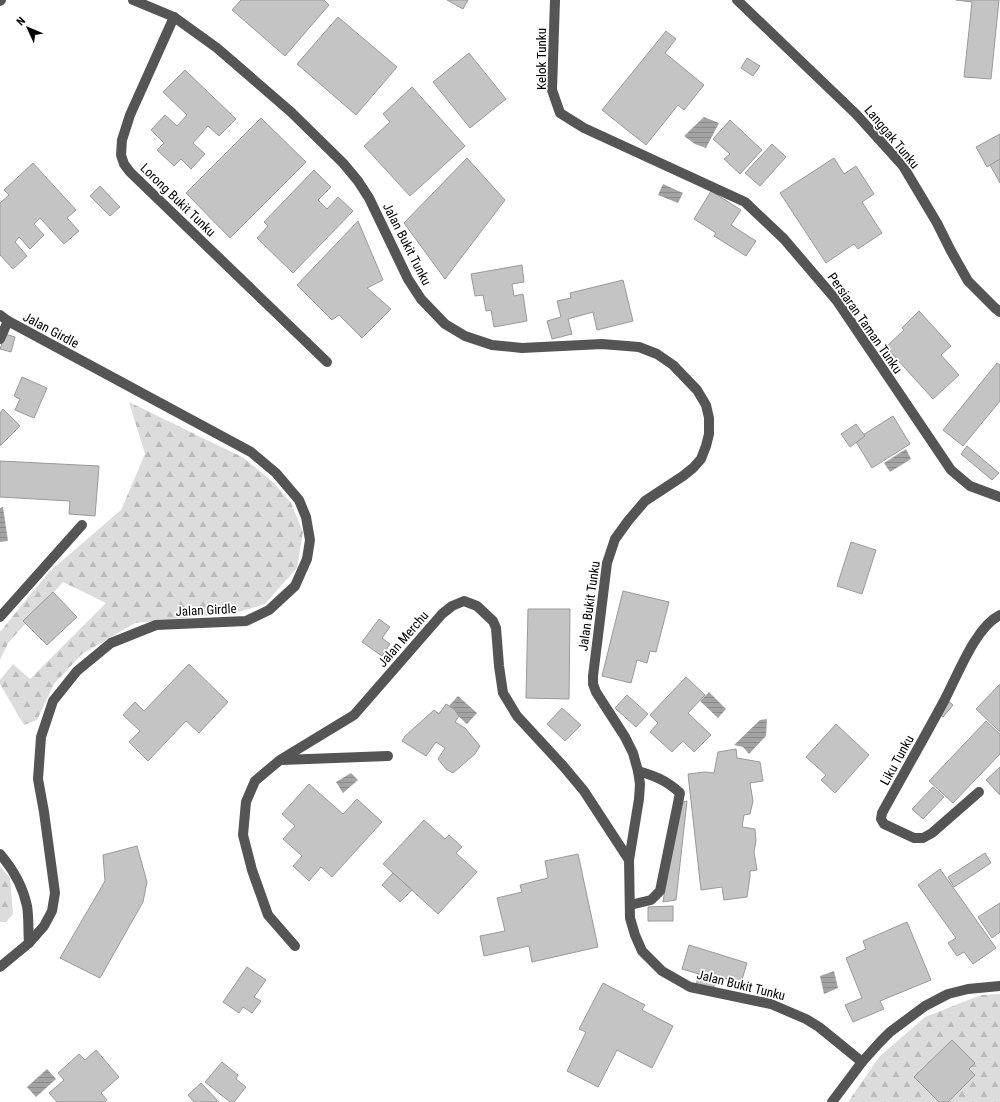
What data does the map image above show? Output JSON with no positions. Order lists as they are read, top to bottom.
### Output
{
  "streets": {
    "street": [
      "Kelok Tunku",
      "Langgak Tunku",
      "Lorong Bukit Tunku",
      "Jalan Bukit Tunku",
      "Persiaran Taman Tunku",
      "Jalan Girdle",
      "Jalan Merchu",
      "Liku Tunku"
    ]
  },
  "crossings": [
    ["Kelok Tunku", "Persiaran Taman Tunku"],
    ["Lorong Bukit Tunku", "Jalan Bukit Tunku"],
    ["Jalan Bukit Tunku", "Jalan Merchu"]
  ],
  "north": "top left"
}
